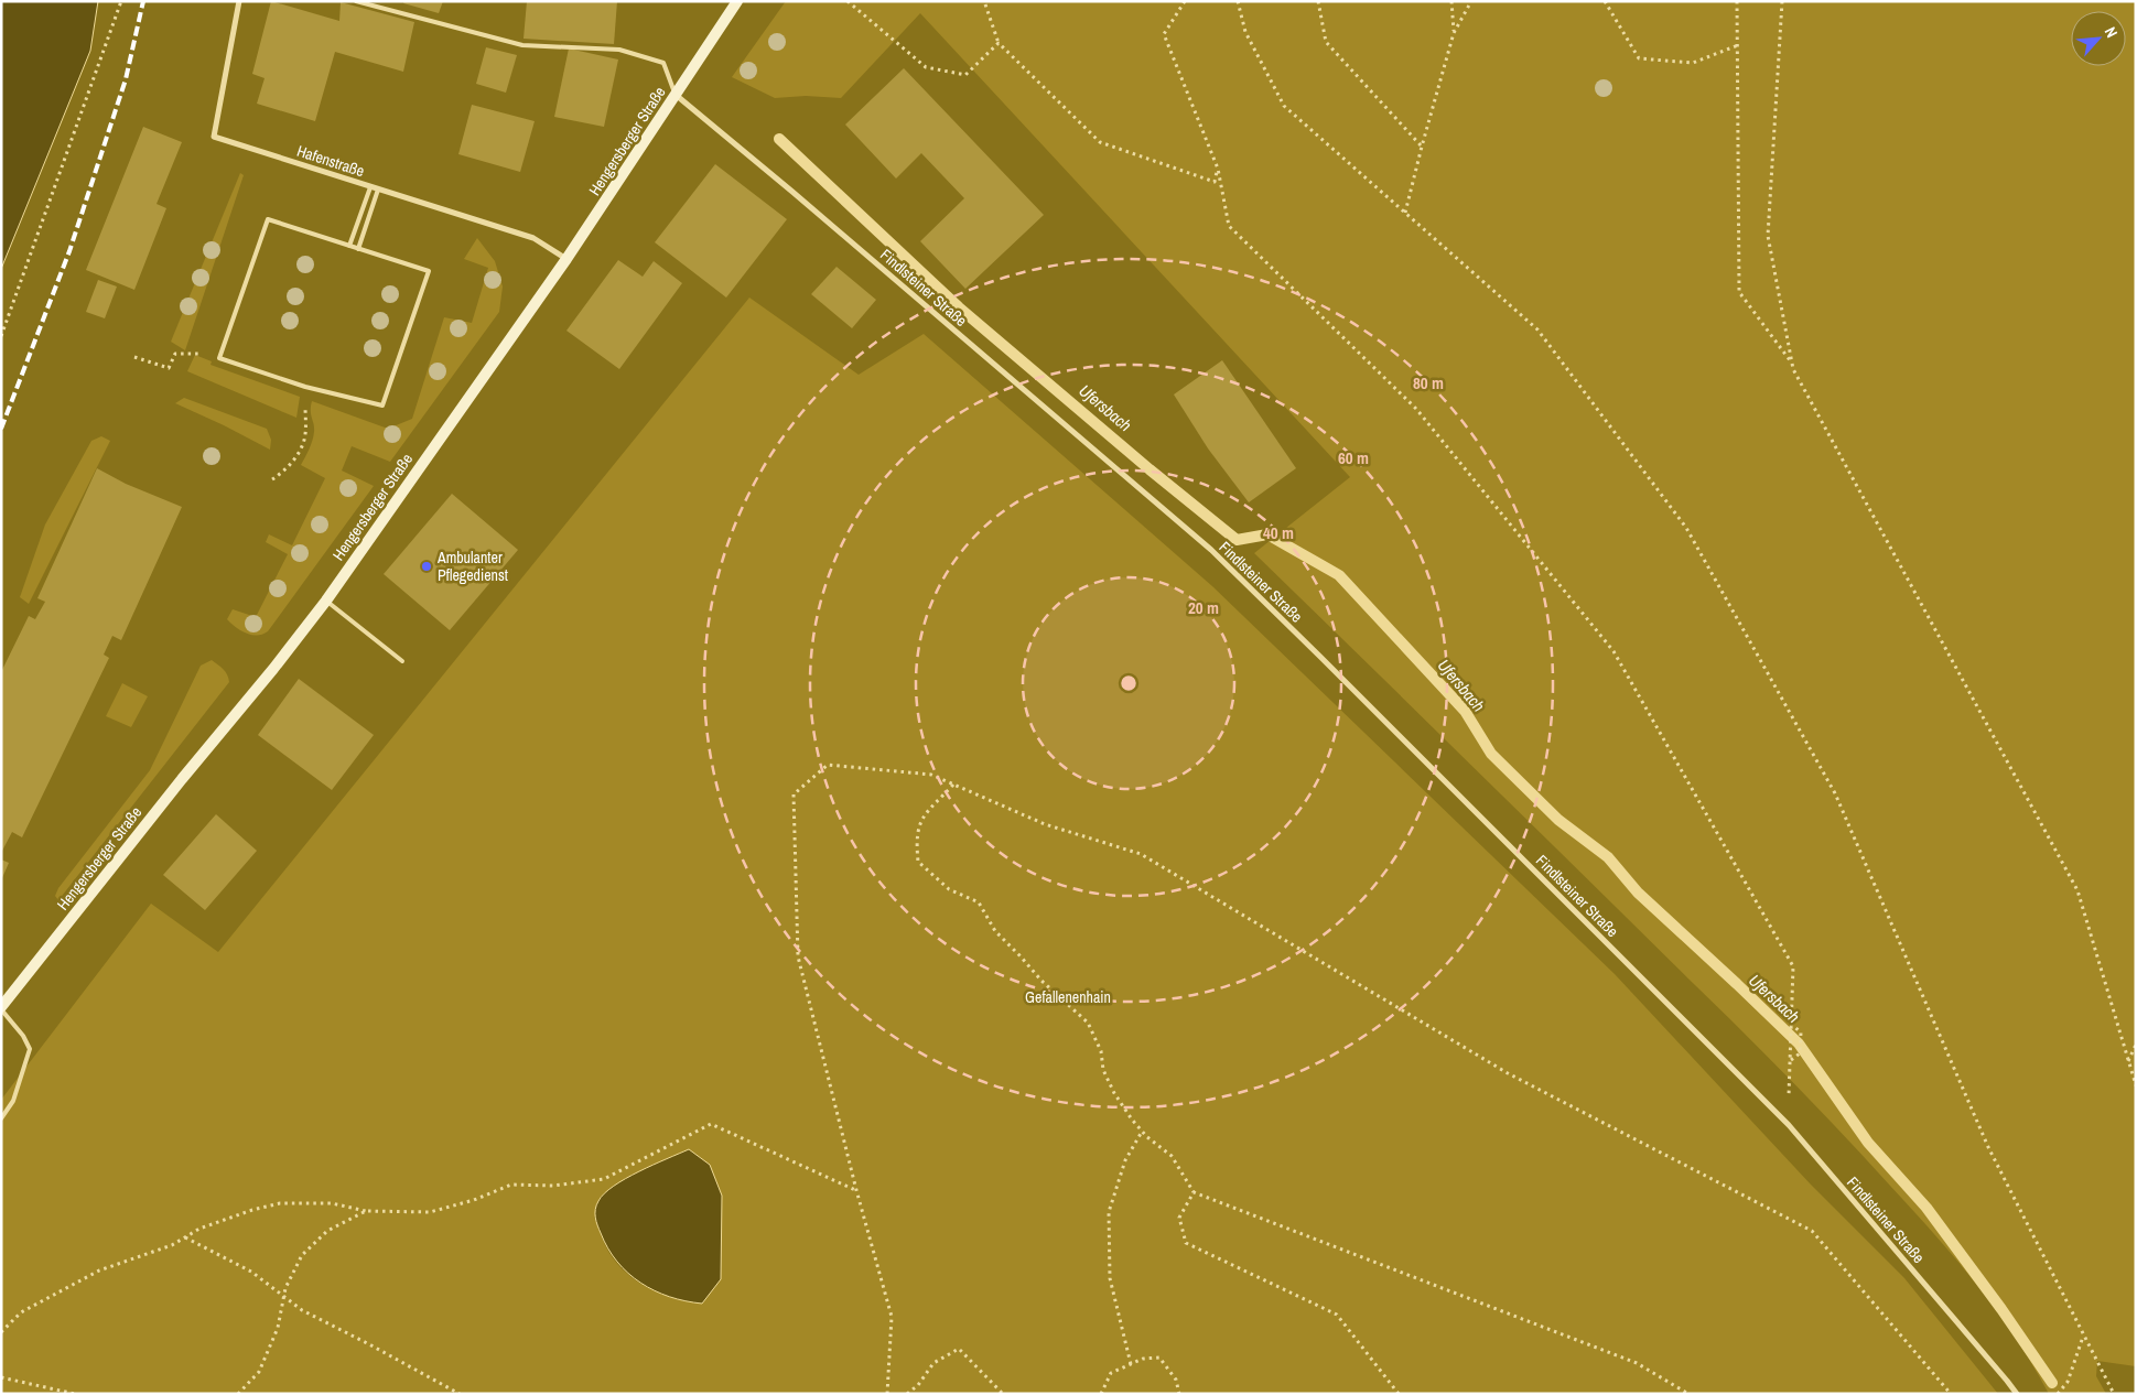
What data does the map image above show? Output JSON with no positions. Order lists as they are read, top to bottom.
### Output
{
  "streets": {
    "main road": ["Hengersberger Straße"],
    "street": ["Hafenstraße", "Findlsteiner Straße"]
  },
  "crossings": [
    ["Hengersberger Straße", "Hafenstraße"],
    ["Hengersberger Straße", "Findlsteiner Straße"]
  ],
  "water": ["Ufersbach"],
  "parks": ["Gefallenenhain"],
  "places": ["Ambulanter Pflegedienst"],
  "north": "top right",
  "rings": [
    "80 m",
    "60 m",
    "40 m",
    "20 m"
  ]
}
